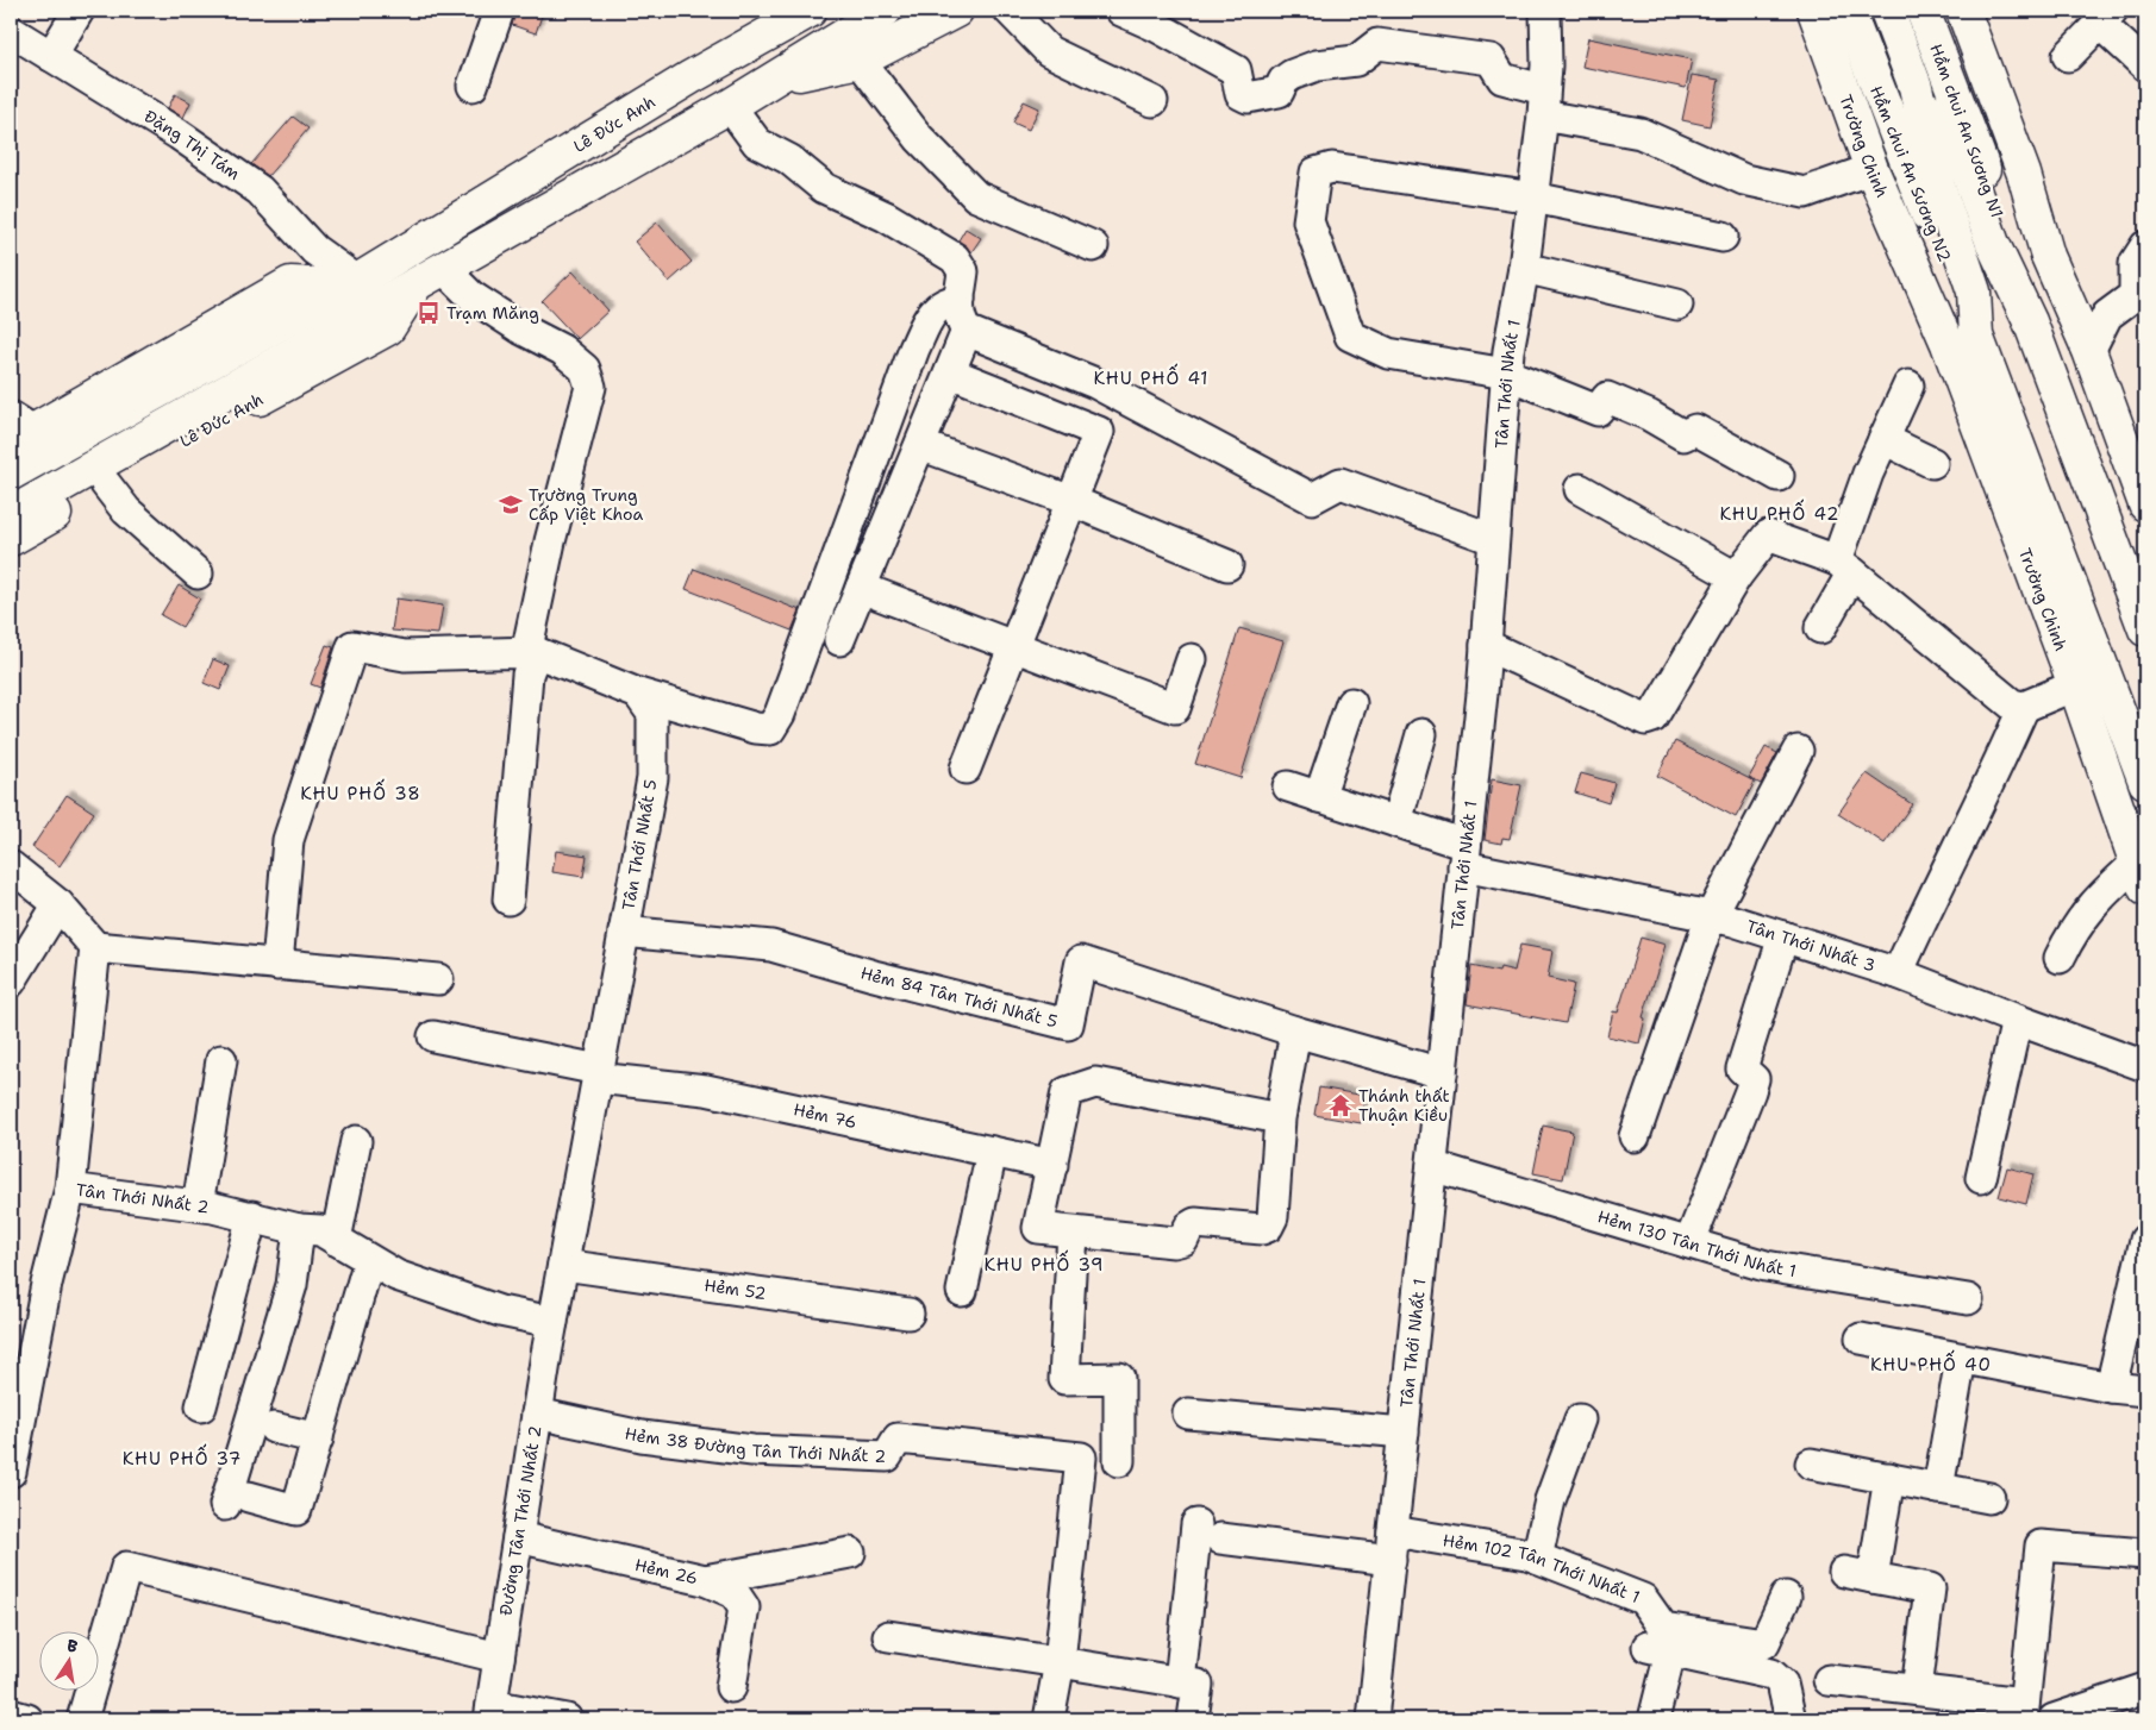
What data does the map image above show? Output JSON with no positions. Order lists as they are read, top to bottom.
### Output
{
  "streets": {
    "main road": [
      "Lê Đức Anh",
      "Hầm chui An Sương N1",
      "Trường Chinh",
      "Hầm chui An Sương N2"
    ],
    "street": [
      "Đặng Thị Tám",
      "Tân Thới Nhất 1",
      "Tân Thới Nhất 5",
      "Tân Thới Nhất 3",
      "Hẻm 84 Tân Thới Nhất 5",
      "Hẻm 76",
      "Tân Thới Nhất 2",
      "Hẻm 130 Tân Thới Nhất 1",
      "Hẻm 52",
      "Hẻm 38 Đường Tân Thới Nhất 2",
      "Đường Tân Thới Nhất 2",
      "Hẻm 102 Tân Thới Nhất 1",
      "Hẻm 26"
    ]
  },
  "crossings": [
    ["Lê Đức Anh", "Đặng Thị Tám"],
    ["Hầm chui An Sương N1", "Trường Chinh"],
    ["Trường Chinh", "Hầm chui An Sương N2"],
    ["Tân Thới Nhất 1", "Tân Thới Nhất 3"],
    ["Tân Thới Nhất 1", "Hẻm 84 Tân Thới Nhất 5"],
    ["Tân Thới Nhất 1", "Hẻm 130 Tân Thới Nhất 1"],
    ["Tân Thới Nhất 1", "Hẻm 102 Tân Thới Nhất 1"],
    ["Tân Thới Nhất 5", "Hẻm 84 Tân Thới Nhất 5"],
    ["Tân Thới Nhất 5", "Hẻm 76"],
    ["Tân Thới Nhất 5", "Tân Thới Nhất 2"],
    ["Tân Thới Nhất 5", "Hẻm 52"],
    ["Tân Thới Nhất 5", "Đường Tân Thới Nhất 2"],
    ["Tân Thới Nhất 2", "Đường Tân Thới Nhất 2"],
    ["Hẻm 38 Đường Tân Thới Nhất 2", "Đường Tân Thới Nhất 2"],
    ["Đường Tân Thới Nhất 2", "Hẻm 26"]
  ],
  "districts": [
    "KHU PHỐ 41",
    "KHU PHỐ 42",
    "KHU PHỐ 38",
    "KHU PHỐ 39",
    "KHU PHỐ 40",
    "KHU PHỐ 37"
  ],
  "places": {
    "bus stop": ["Trạm Măng"],
    "school or university": ["Trường Trung Cấp Việt Khoa"],
    "temple": ["Thánh thất Thuận Kiều"]
  },
  "north": "top"
}
